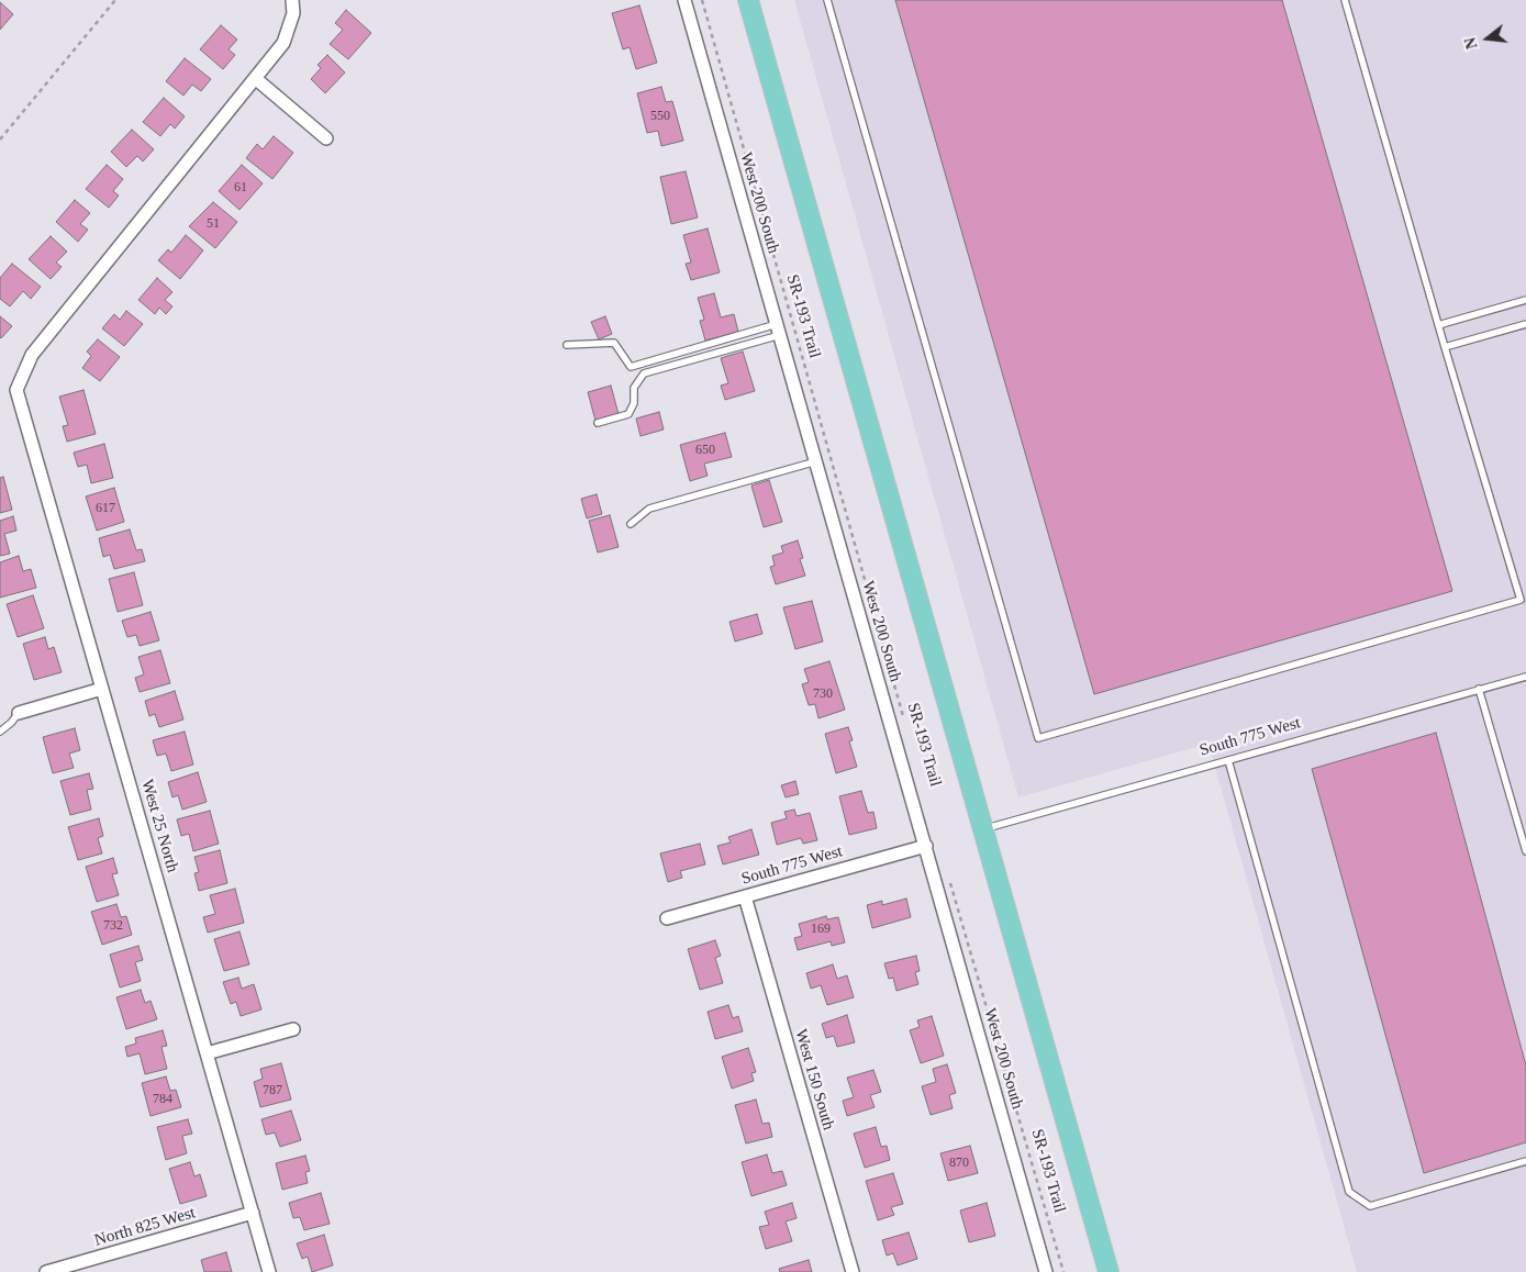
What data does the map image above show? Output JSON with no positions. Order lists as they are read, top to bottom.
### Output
{
  "streets": {
    "street": [
      "West 200 South",
      "South 775 West",
      "West 25 North",
      "West 150 South",
      "North 825 West"
    ],
    "path": ["SR-193 Trail"]
  },
  "crossings": [
    ["West 200 South", "South 775 West"],
    ["South 775 West", "West 150 South"],
    ["West 25 North", "North 825 West"]
  ],
  "house_numbers": [
    "550",
    "61",
    "51",
    "650",
    "617",
    "730",
    "732",
    "169",
    "787",
    "784",
    "870"
  ],
  "north": "left"
}
